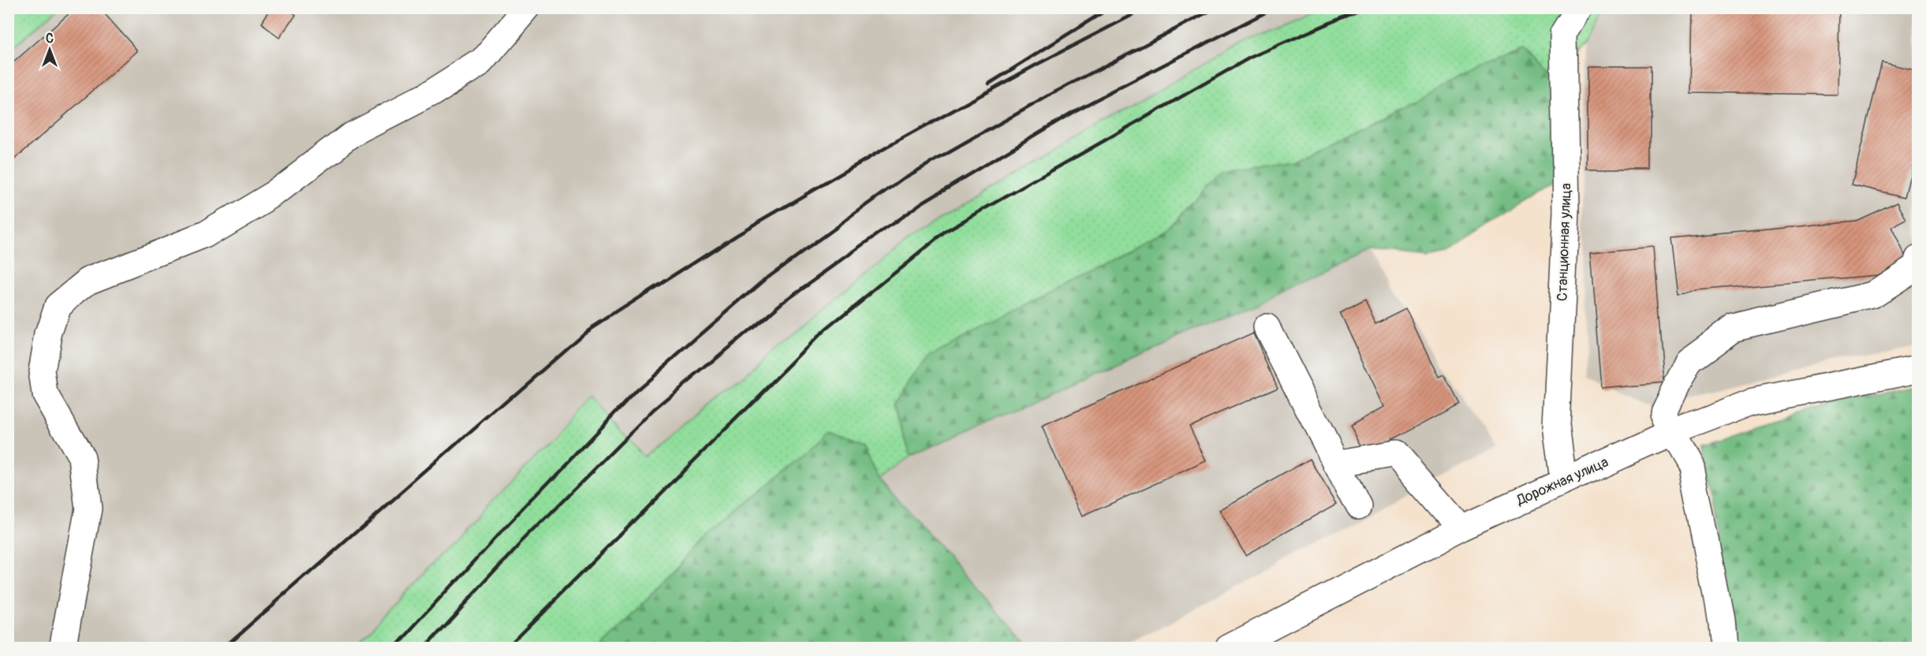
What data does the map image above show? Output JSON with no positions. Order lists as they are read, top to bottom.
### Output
{
  "streets": {
    "street": ["Станционная улица", "Дорожная улица"]
  },
  "crossings": [
    ["Станционная улица", "Дорожная улица"]
  ],
  "north": "top"
}
